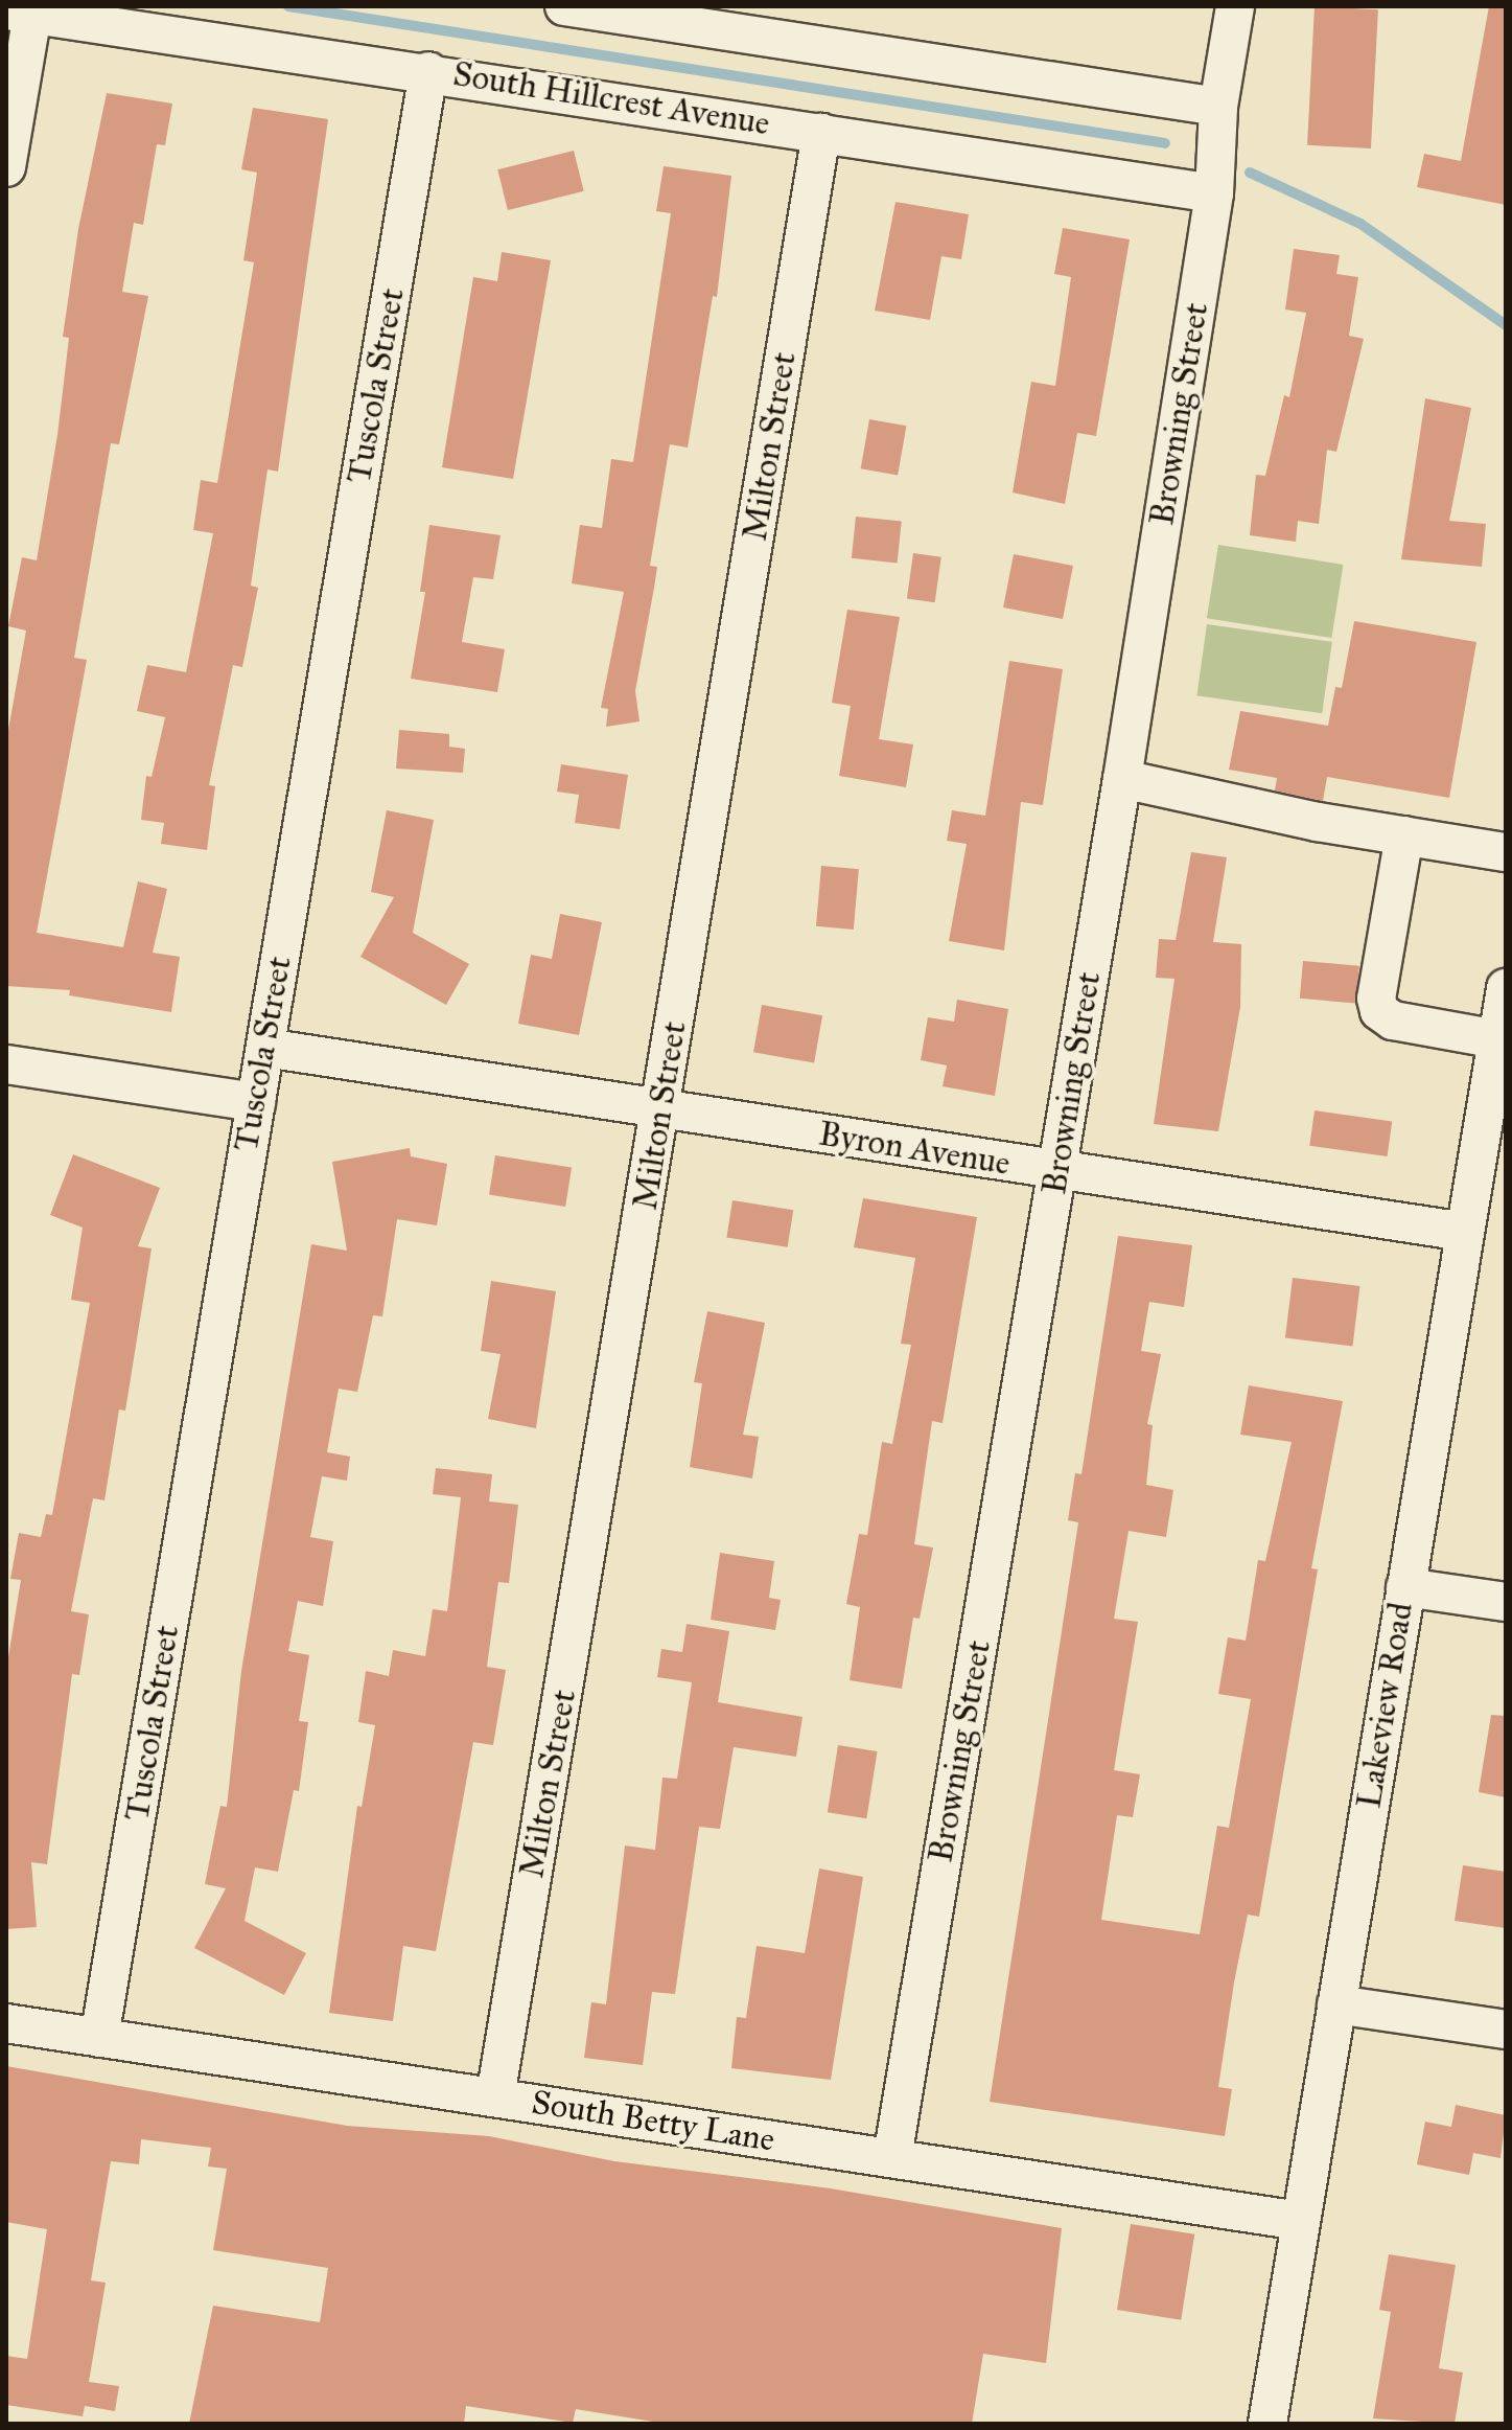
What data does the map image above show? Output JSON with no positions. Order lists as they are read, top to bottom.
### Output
{
  "streets": {
    "street": [
      "South Hillcrest Avenue",
      "Tuscola Street",
      "Browning Street",
      "Milton Street",
      "Byron Avenue",
      "Lakeview Road",
      "South Betty Lane"
    ]
  },
  "crossings": [
    ["South Hillcrest Avenue", "Tuscola Street"],
    ["South Hillcrest Avenue", "Browning Street"],
    ["South Hillcrest Avenue", "Milton Street"],
    ["Tuscola Street", "Byron Avenue"],
    ["Tuscola Street", "South Betty Lane"],
    ["Browning Street", "Byron Avenue"],
    ["Browning Street", "South Betty Lane"],
    ["Milton Street", "Byron Avenue"],
    ["Milton Street", "South Betty Lane"],
    ["Byron Avenue", "Lakeview Road"],
    ["Lakeview Road", "South Betty Lane"]
  ]
}
